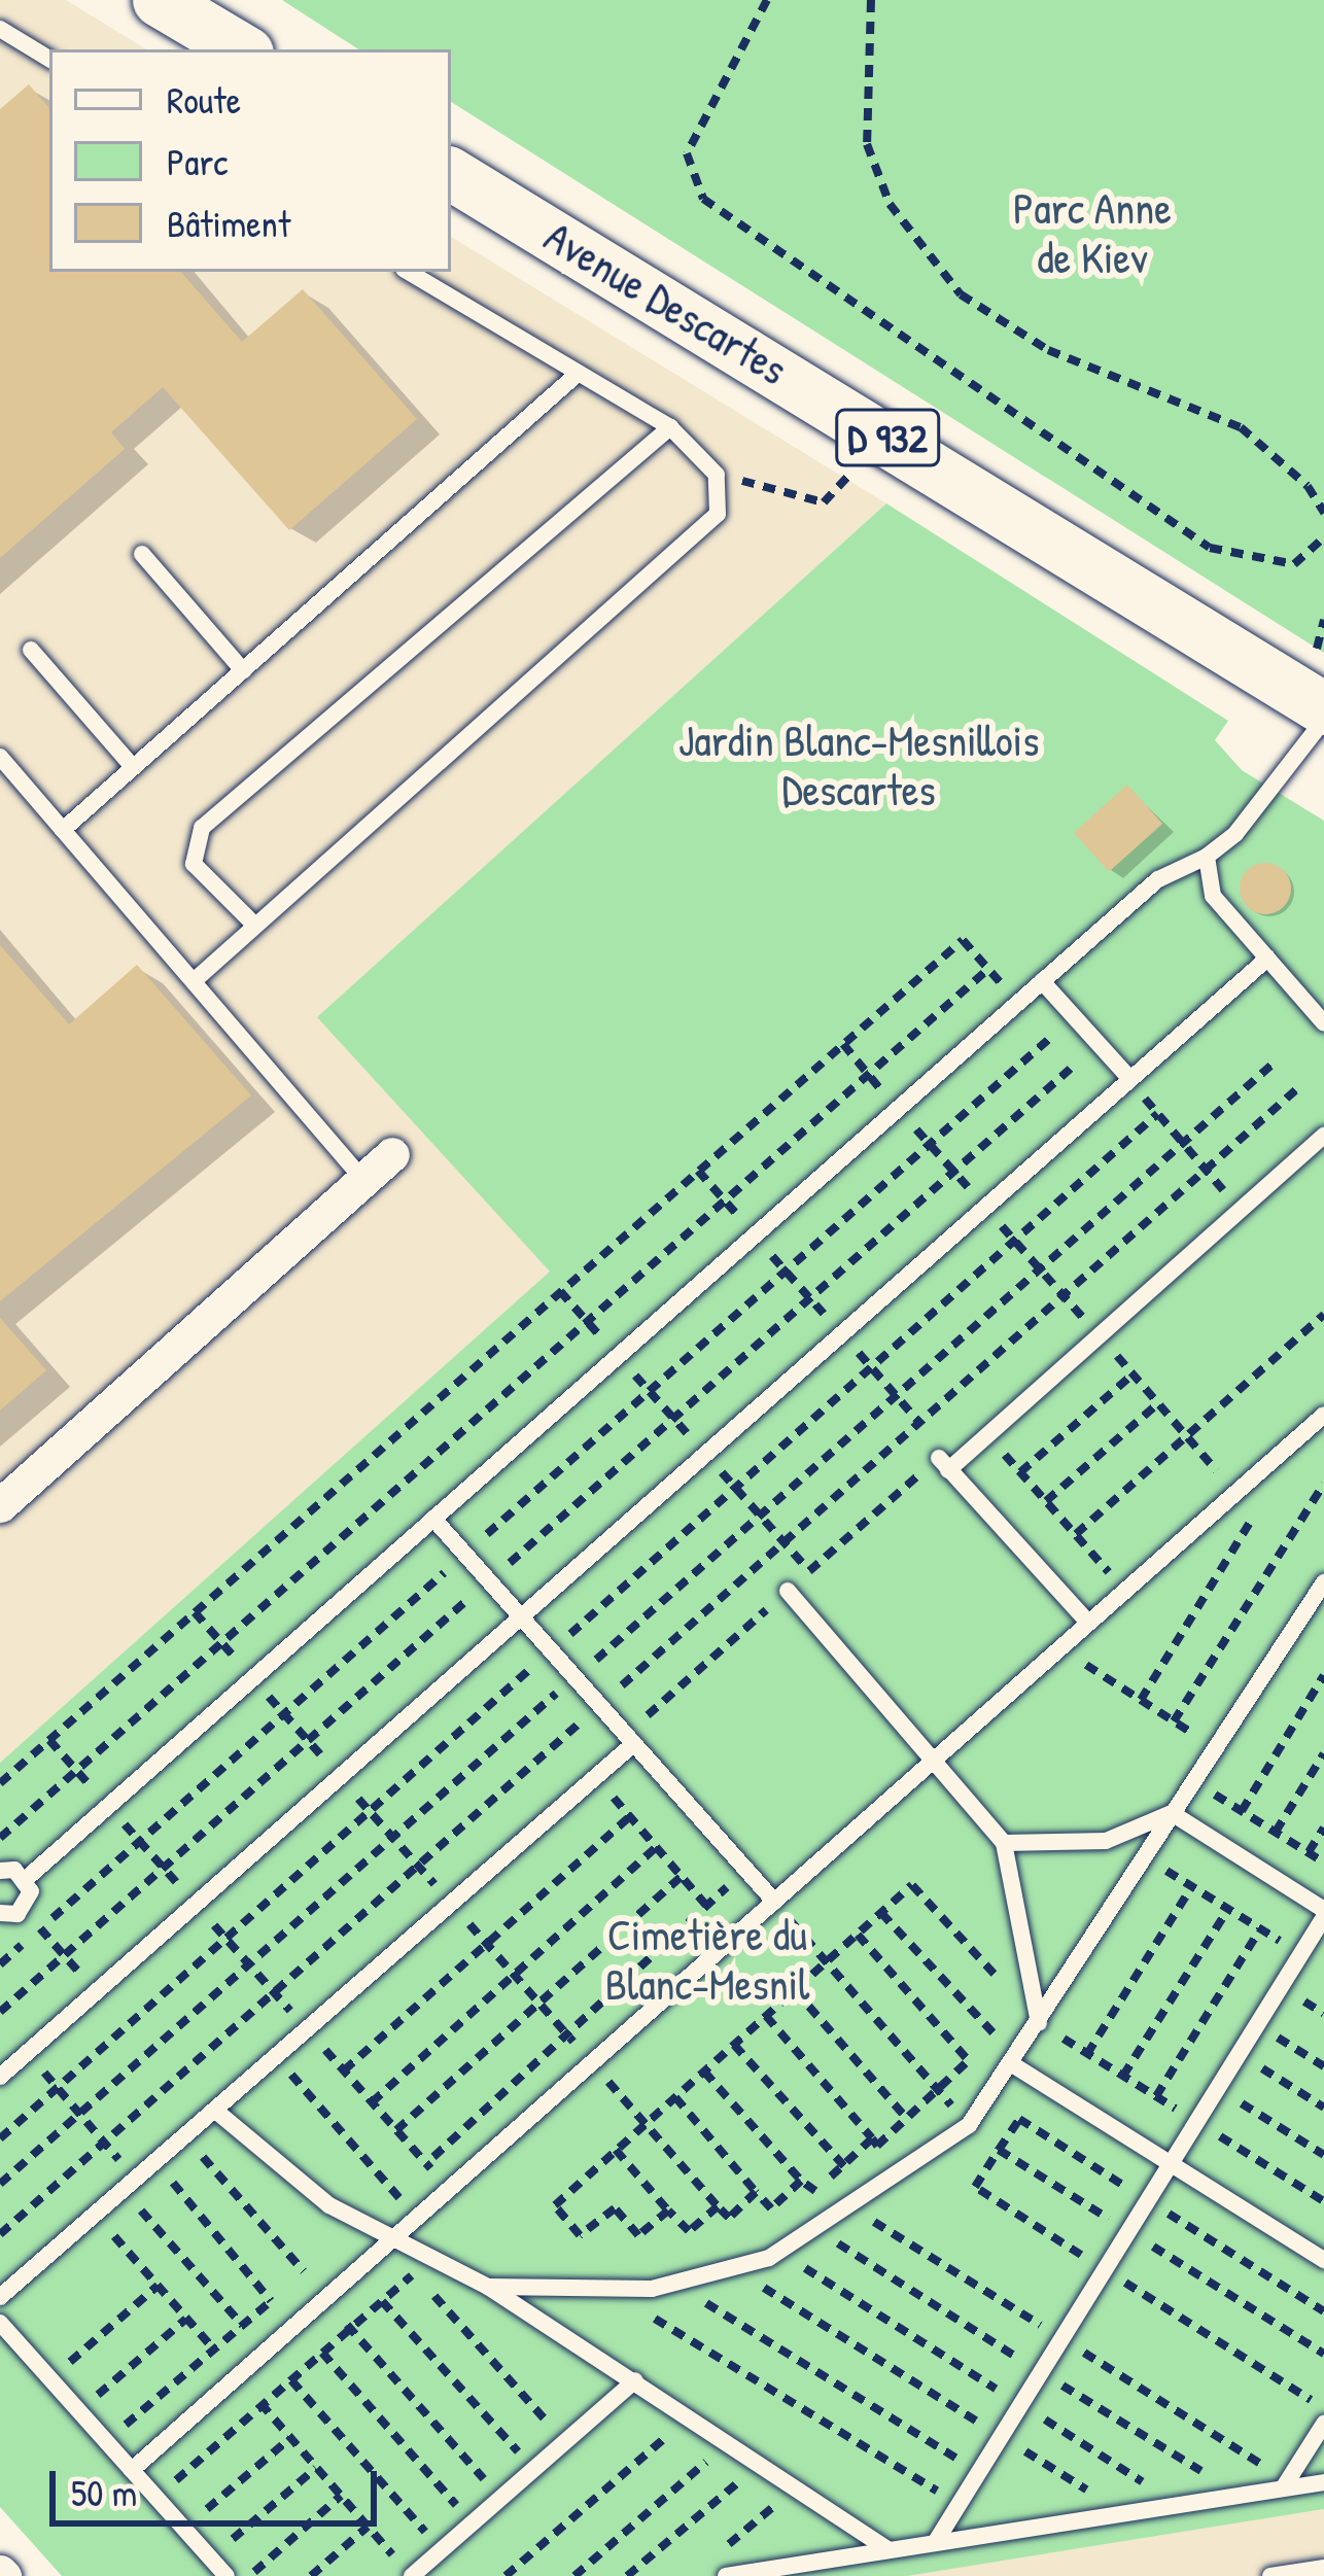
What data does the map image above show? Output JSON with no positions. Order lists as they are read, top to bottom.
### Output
{
  "streets": {
    "main road": ["Avenue Descartes", "D 932"]
  },
  "parks": ["Parc Anne de Kiev", "Jardin Blanc-Mesnillois Descartes", "Cimetière du Blanc-Mesnil"],
  "legend": ["Route", "Parc", "Bâtiment"],
  "scale_bar": "50 m"
}
